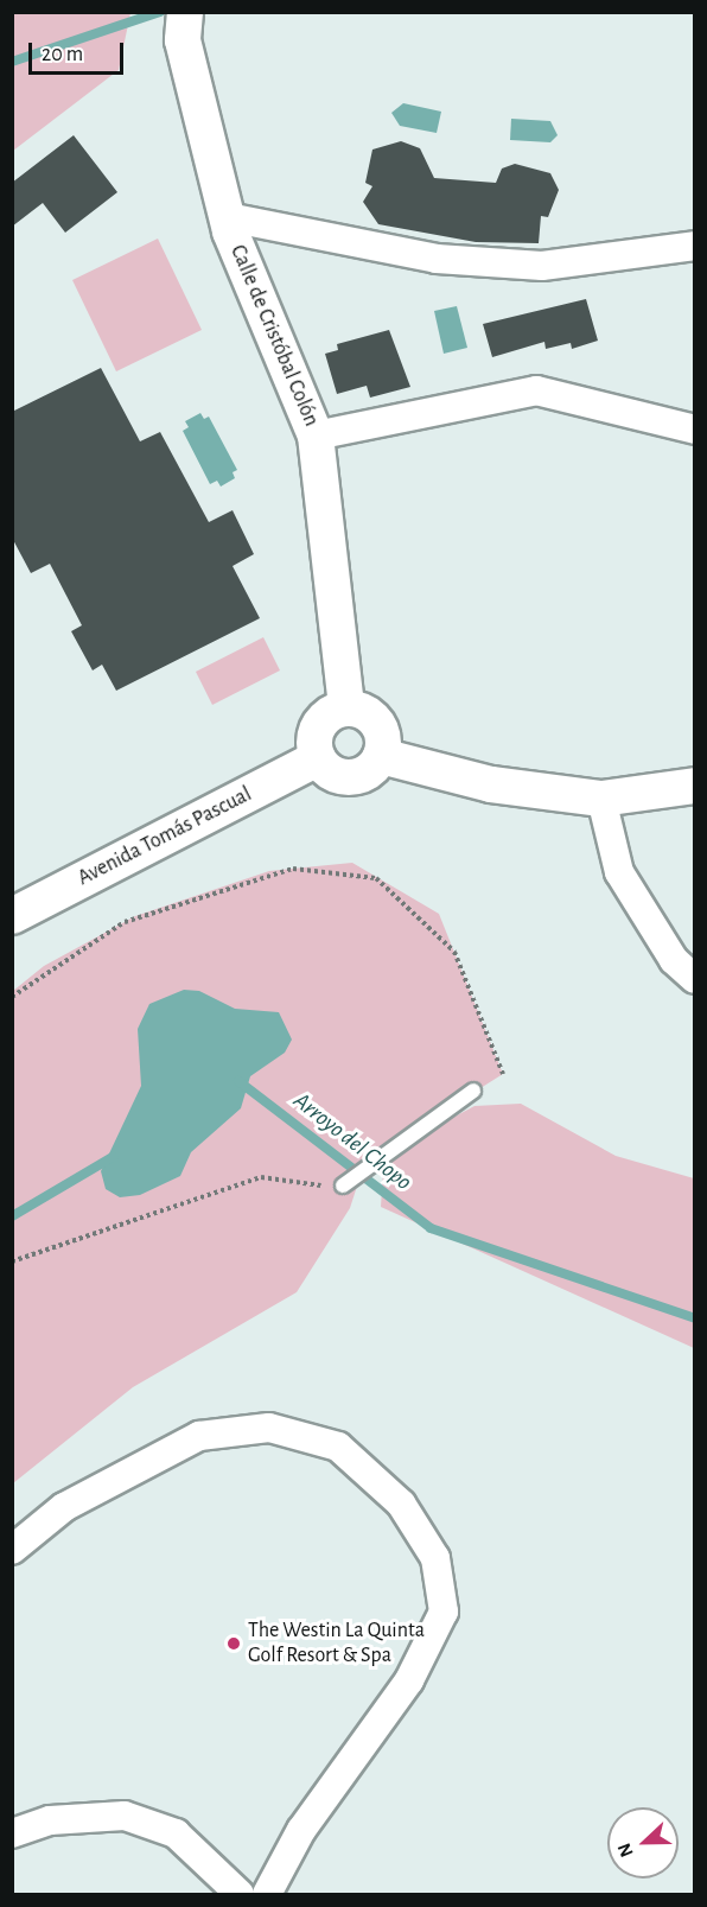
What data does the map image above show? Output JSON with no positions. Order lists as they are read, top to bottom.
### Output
{
  "streets": {
    "street": ["Calle de Cristóbal Colón", "Avenida Tomás Pascual"]
  },
  "crossings": [
    ["Calle de Cristóbal Colón", "Avenida Tomás Pascual"]
  ],
  "water": ["Arroyo del Chopo"],
  "places": ["The Westin La Quinta Golf Resort & Spa"],
  "scale_bar": "20 m",
  "north": "left"
}
